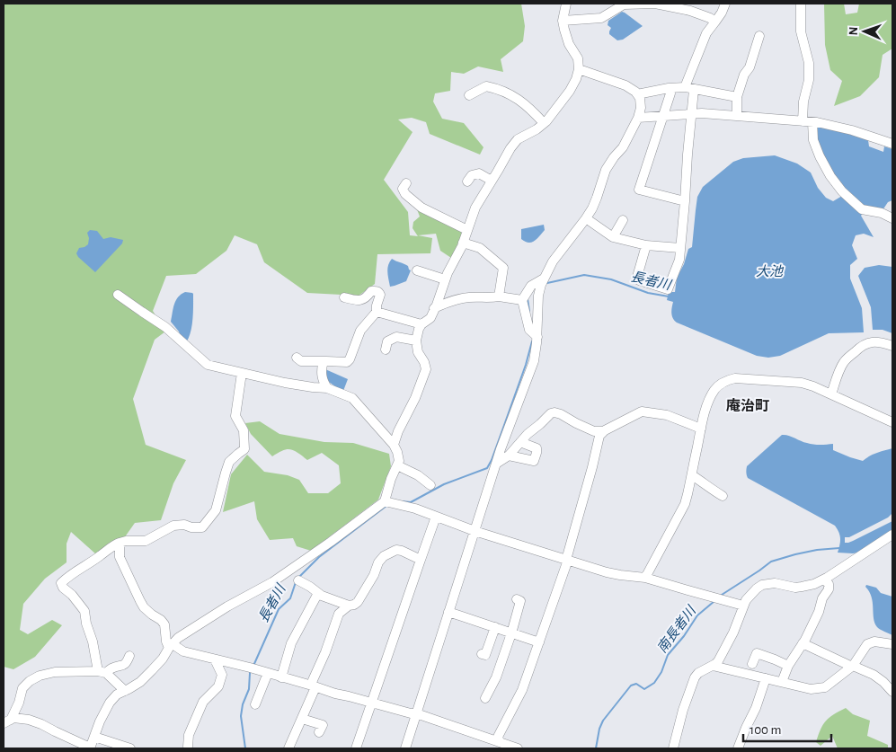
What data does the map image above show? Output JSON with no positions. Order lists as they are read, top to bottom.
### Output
{
  "districts": ["庵治町"],
  "water": ["大池", "長者川", "南長者川"],
  "scale_bar": "100 m",
  "north": "left"
}
